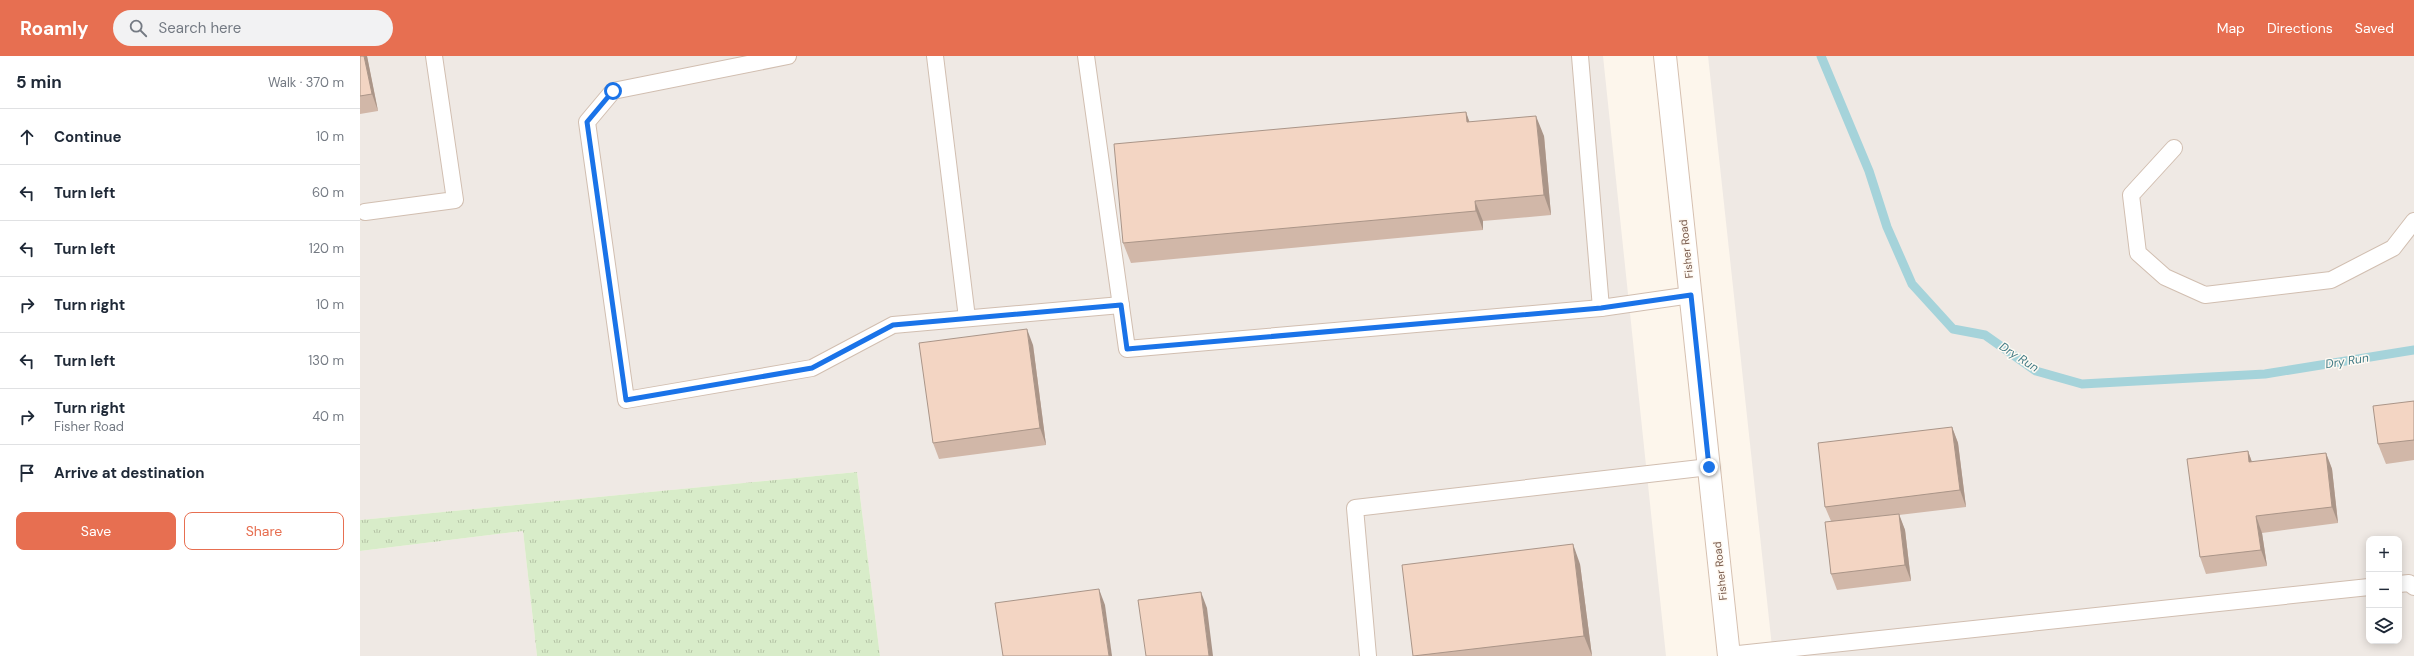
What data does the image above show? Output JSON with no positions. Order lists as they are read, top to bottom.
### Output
{
  "streets": {
    "main road": ["Fisher Road"]
  },
  "water": ["Dry Run"],
  "page": {
    "header": "Roamly",
    "search": "Search here",
    "nav": ["Map", "Directions", "Saved"],
    "heading": ["5 min", "Walk · 370 m"],
    "list": [
      ["Continue", "10 m"],
      ["Turn left", "60 m"],
      ["Turn left", "120 m"],
      ["Turn right", "10 m"],
      ["Turn left", "130 m"],
      ["Turn right", "Fisher Road", "40 m"],
      "Arrive at destination"
    ],
    "buttons": ["Save", "Share"],
    "map_buttons": ["+", "−"]
  }
}
